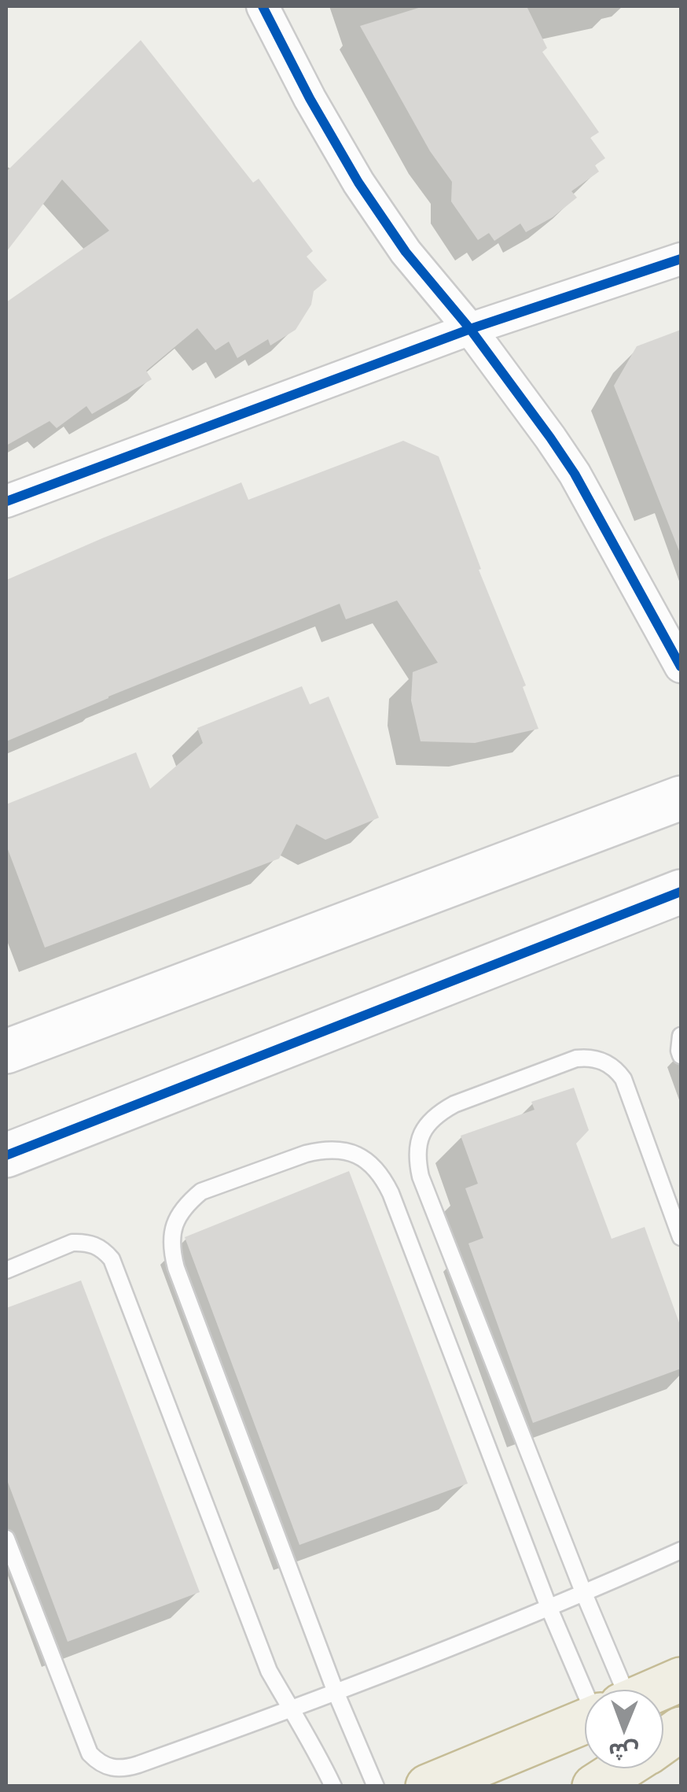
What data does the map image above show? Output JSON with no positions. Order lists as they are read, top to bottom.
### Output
{
  "north": "bottom"
}
